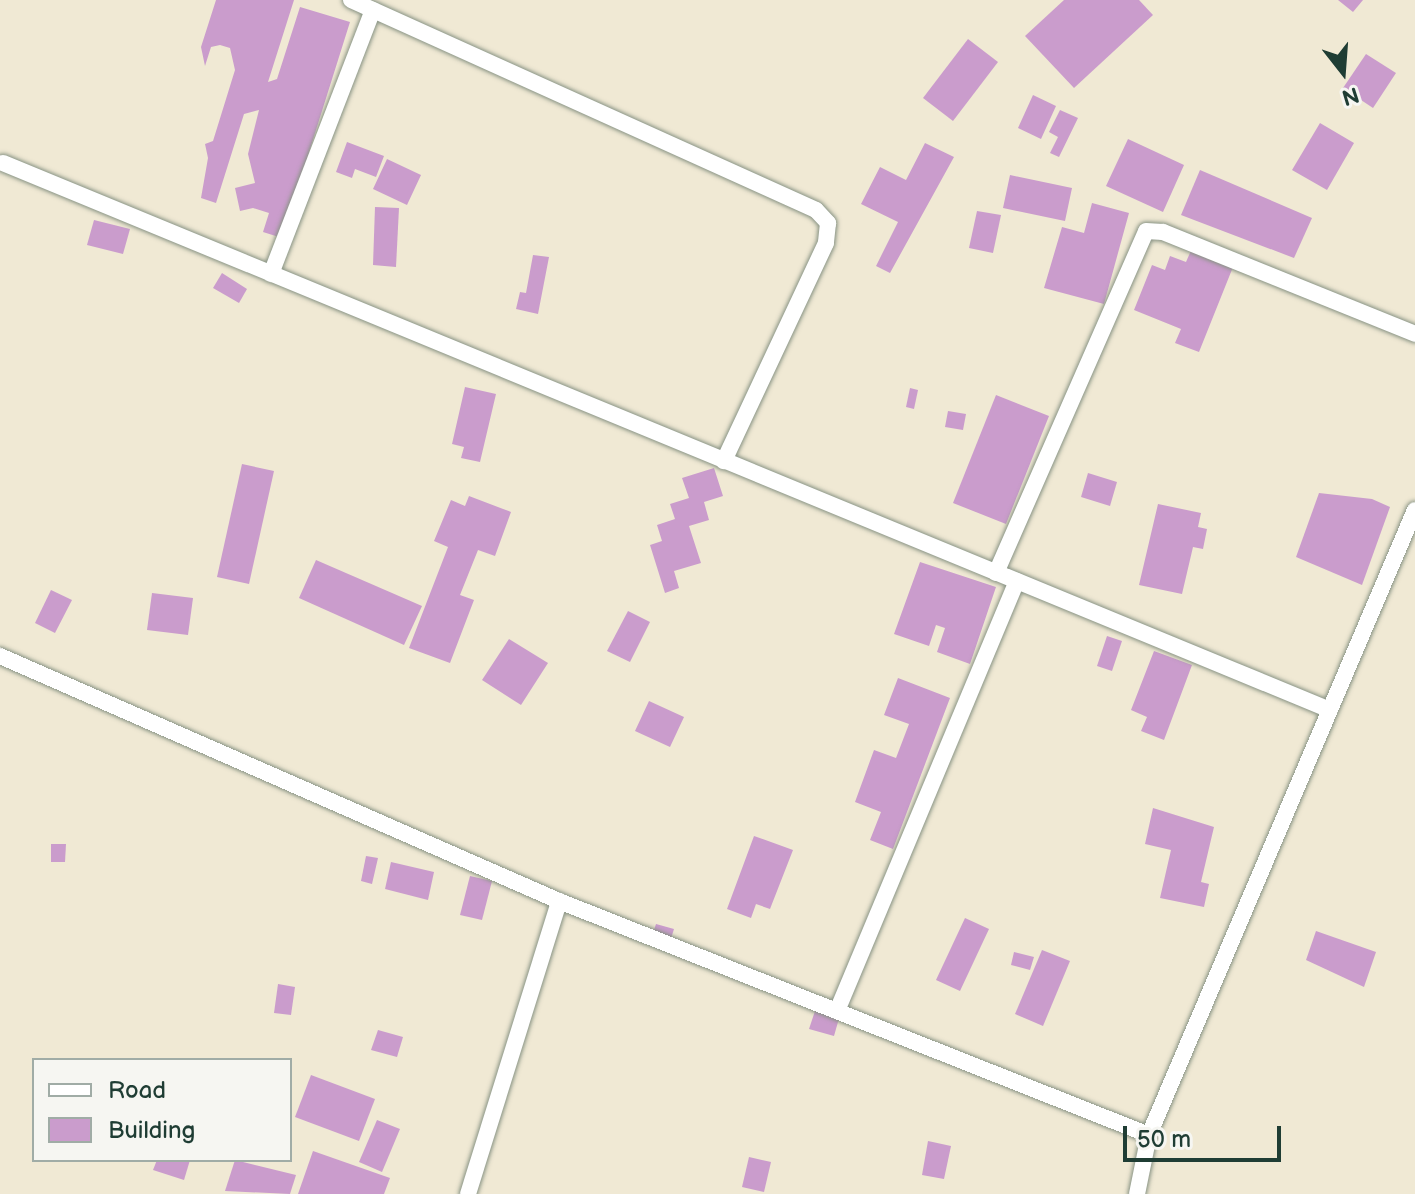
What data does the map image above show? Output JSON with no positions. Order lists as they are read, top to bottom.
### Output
{
  "legend": ["Road", "Building"],
  "scale_bar": "50 m",
  "north": "bottom"
}
